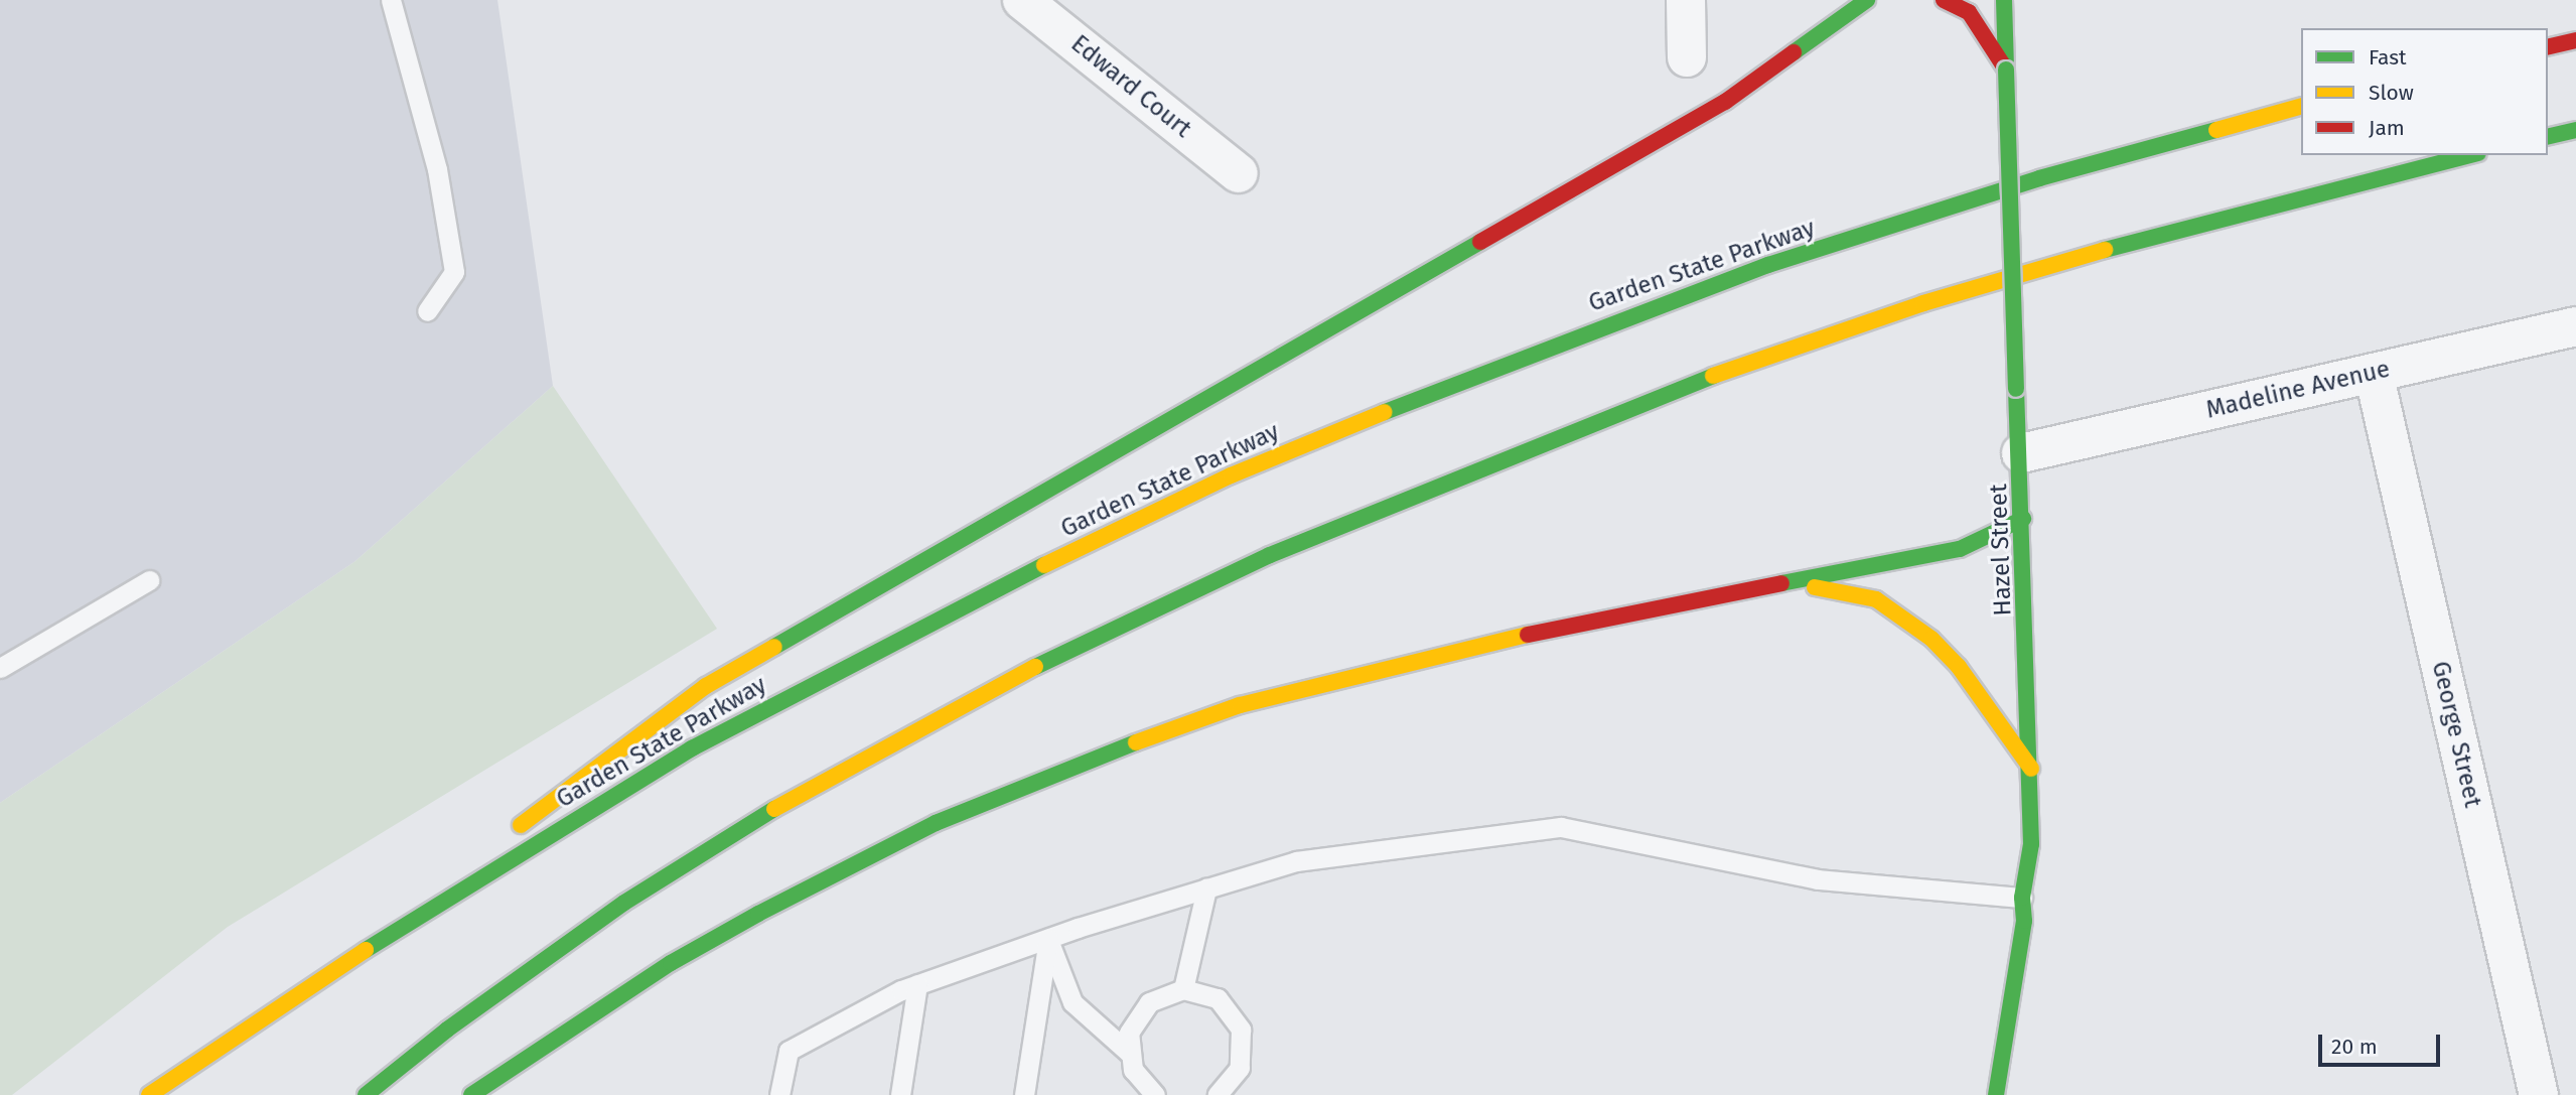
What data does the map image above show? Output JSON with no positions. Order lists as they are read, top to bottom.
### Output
{
  "streets": {
    "main road": ["Garden State Parkway", "Hazel Street"],
    "street": ["Edward Court", "Madeline Avenue", "George Street"]
  },
  "crossings": [
    ["Madeline Avenue", "Hazel Street"],
    ["Madeline Avenue", "George Street"]
  ],
  "legend": ["Fast", "Slow", "Jam"],
  "scale_bar": "20 m"
}
